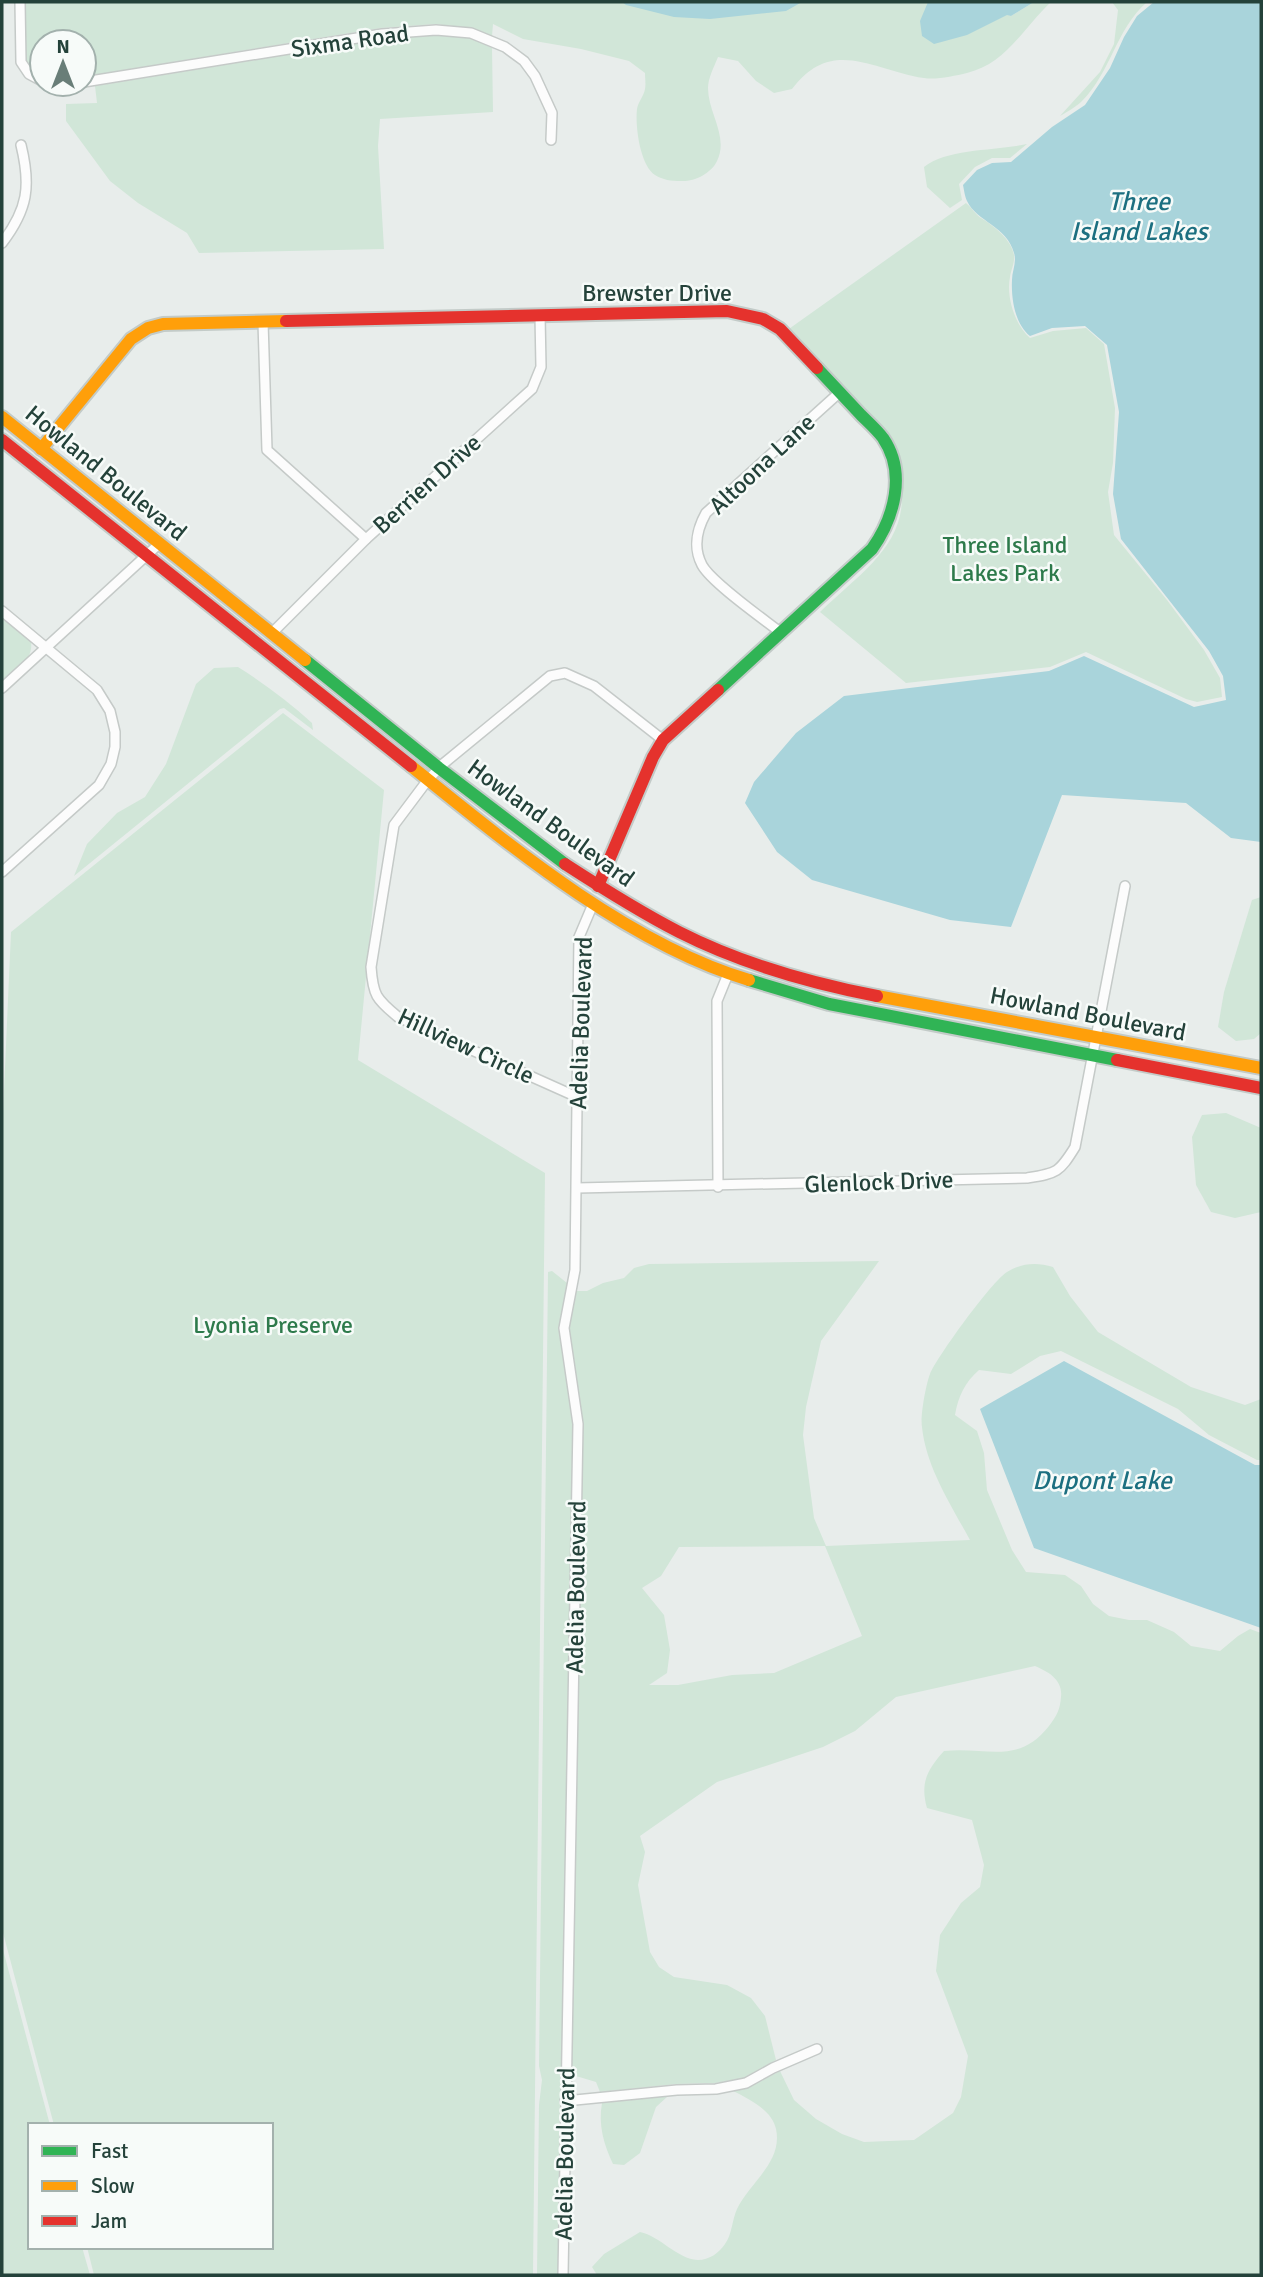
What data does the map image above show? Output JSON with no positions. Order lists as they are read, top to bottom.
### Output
{
  "streets": {
    "main road": ["Brewster Drive", "Howland Boulevard"],
    "street": [
      "Sixma Road",
      "Altoona Lane",
      "Berrien Drive",
      "Adelia Boulevard",
      "Hillview Circle",
      "Glenlock Drive"
    ]
  },
  "crossings": [
    ["Brewster Drive", "Altoona Lane"],
    ["Brewster Drive", "Howland Boulevard"],
    ["Brewster Drive", "Berrien Drive"],
    ["Howland Boulevard", "Berrien Drive"],
    ["Howland Boulevard", "Adelia Boulevard"],
    ["Howland Boulevard", "Hillview Circle"],
    ["Howland Boulevard", "Glenlock Drive"],
    ["Adelia Boulevard", "Hillview Circle"],
    ["Adelia Boulevard", "Glenlock Drive"]
  ],
  "water": ["Three Island Lakes", "Dupont Lake"],
  "parks": ["Three Island Lakes Park", "Lyonia Preserve"],
  "legend": ["Fast", "Slow", "Jam"],
  "north": "top"
}
